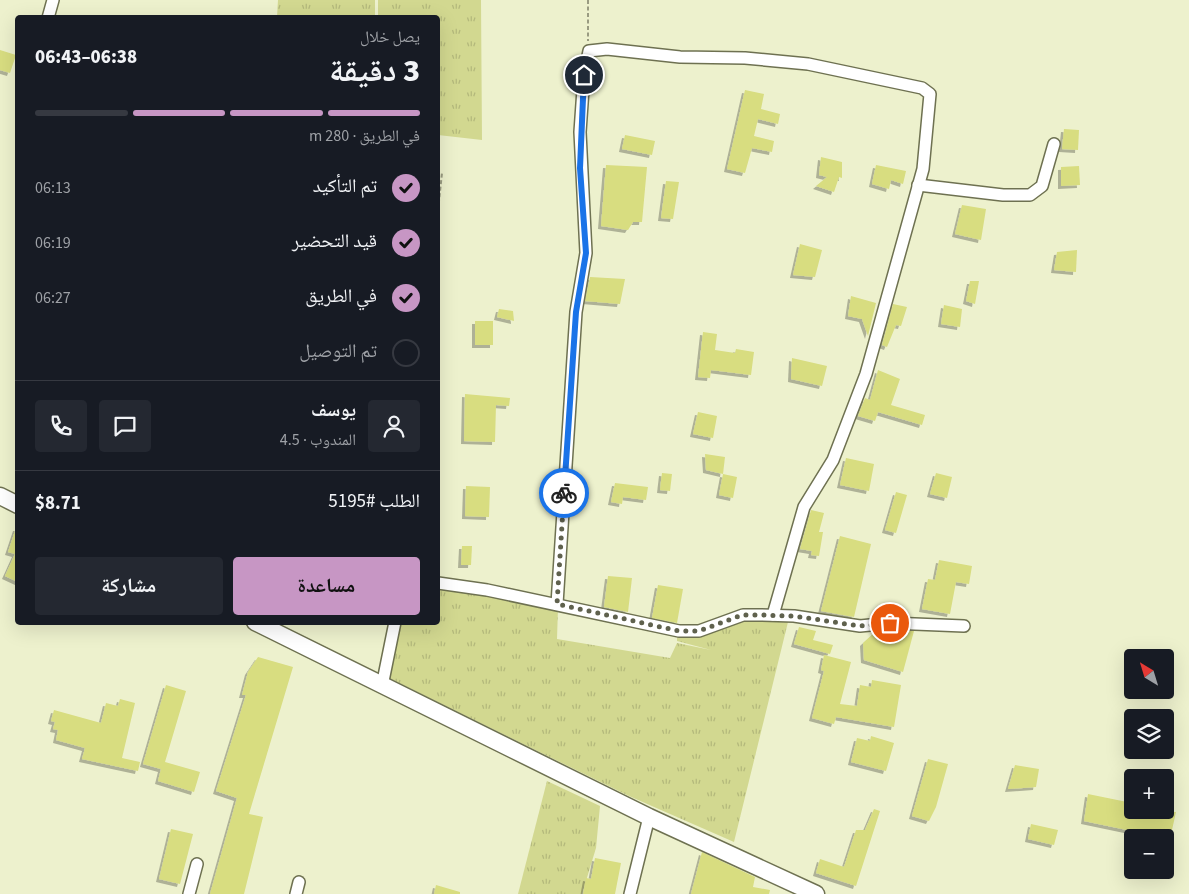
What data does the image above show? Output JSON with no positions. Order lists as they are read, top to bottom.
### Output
{
  "north": "top left",
  "page": {
    "heading": ["3 دقيقة", "يصل خلال", "06:38–06:43"],
    "panel": [
      "يوسف",
      "المندوب · 4.5",
      "الطلب #5195",
      "$8.71"
    ],
    "bar": "في الطريق · 280 m",
    "list": [
      ["تم التأكيد", "06:13"],
      ["قيد التحضير", "06:19"],
      ["في الطريق", "06:27"],
      "تم التوصيل"
    ],
    "buttons": ["مساعدة", "مشاركة"],
    "map_buttons": ["+", "−"]
  }
}
